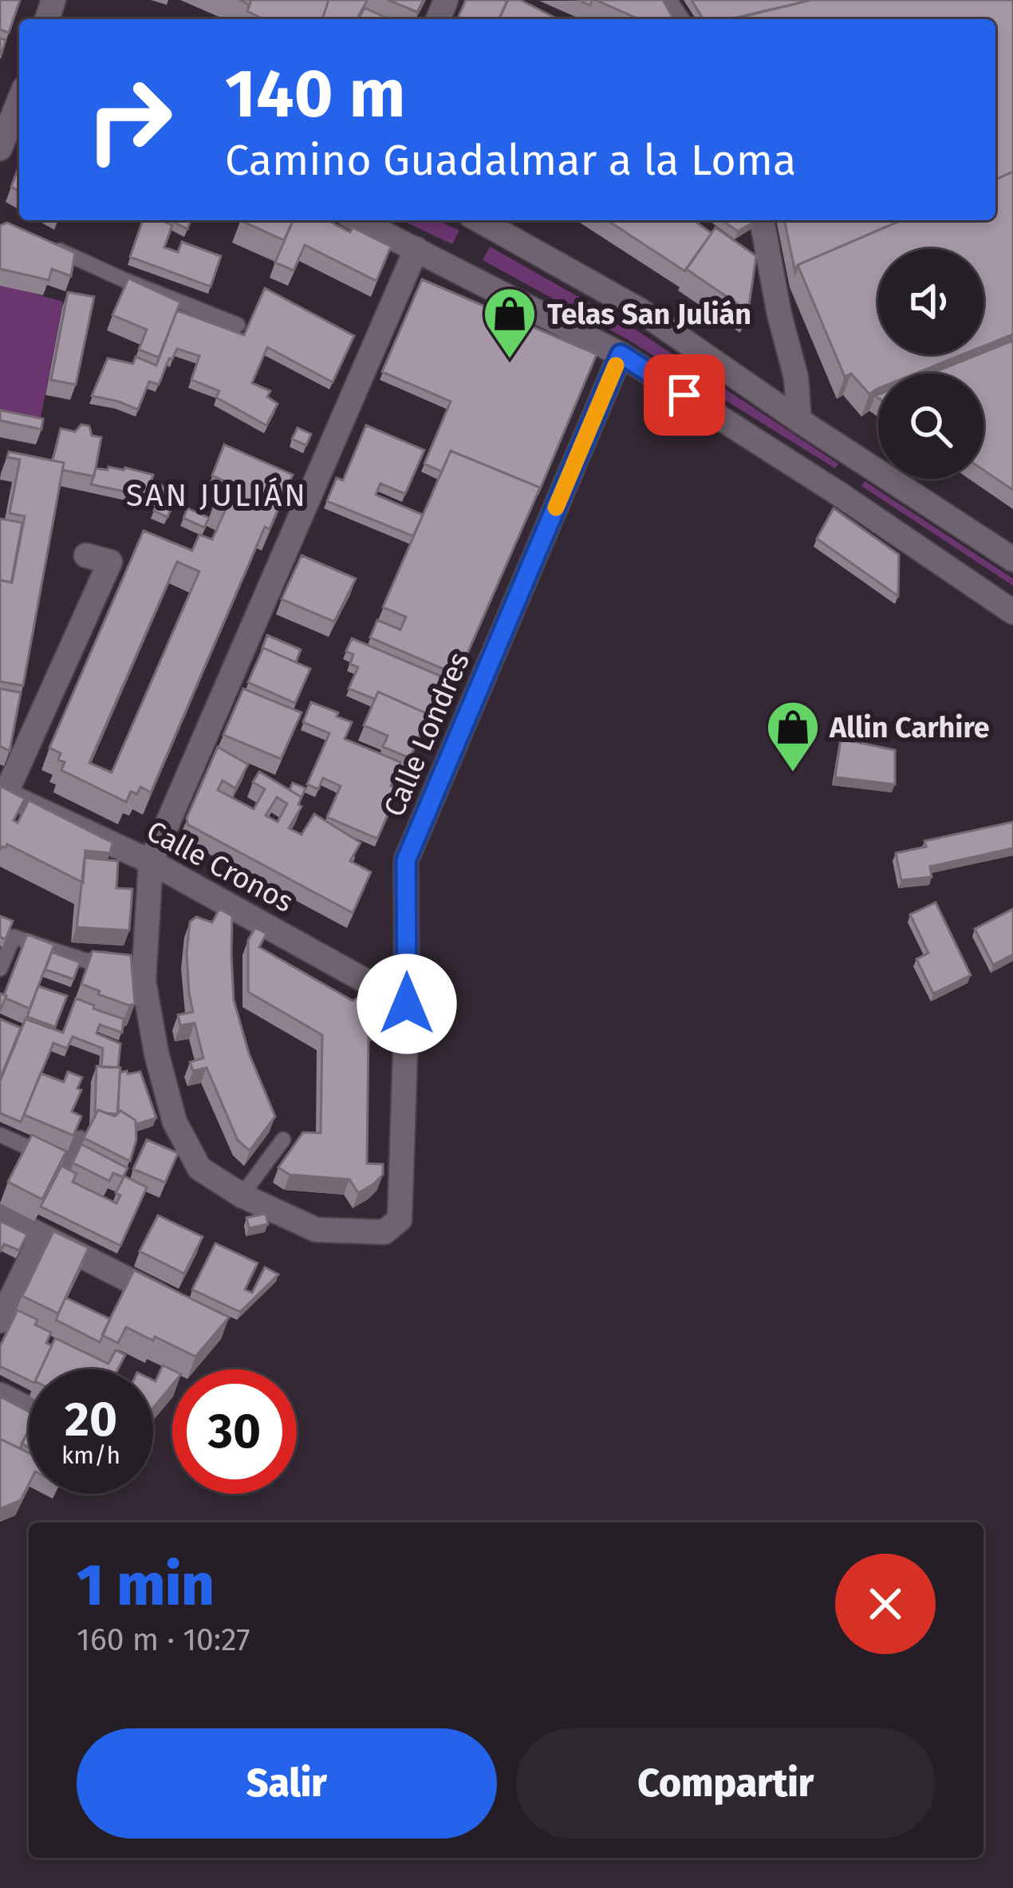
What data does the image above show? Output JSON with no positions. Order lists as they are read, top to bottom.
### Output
{
  "streets": {
    "street": ["Calle Londres", "Calle Cronos"]
  },
  "crossings": [
    ["Calle Londres", "Calle Cronos"]
  ],
  "districts": ["SAN JULIÁN"],
  "places": {
    "shop": ["Telas San Julián", "Allin Carhire"]
  },
  "page": {
    "turn": ["140 m", "Camino Guadalmar a la Loma"],
    "speed": "20 km/h",
    "limit": "30",
    "heading": ["1 min", "160 m · 10:27"],
    "buttons": ["Salir", "Compartir"]
  }
}
